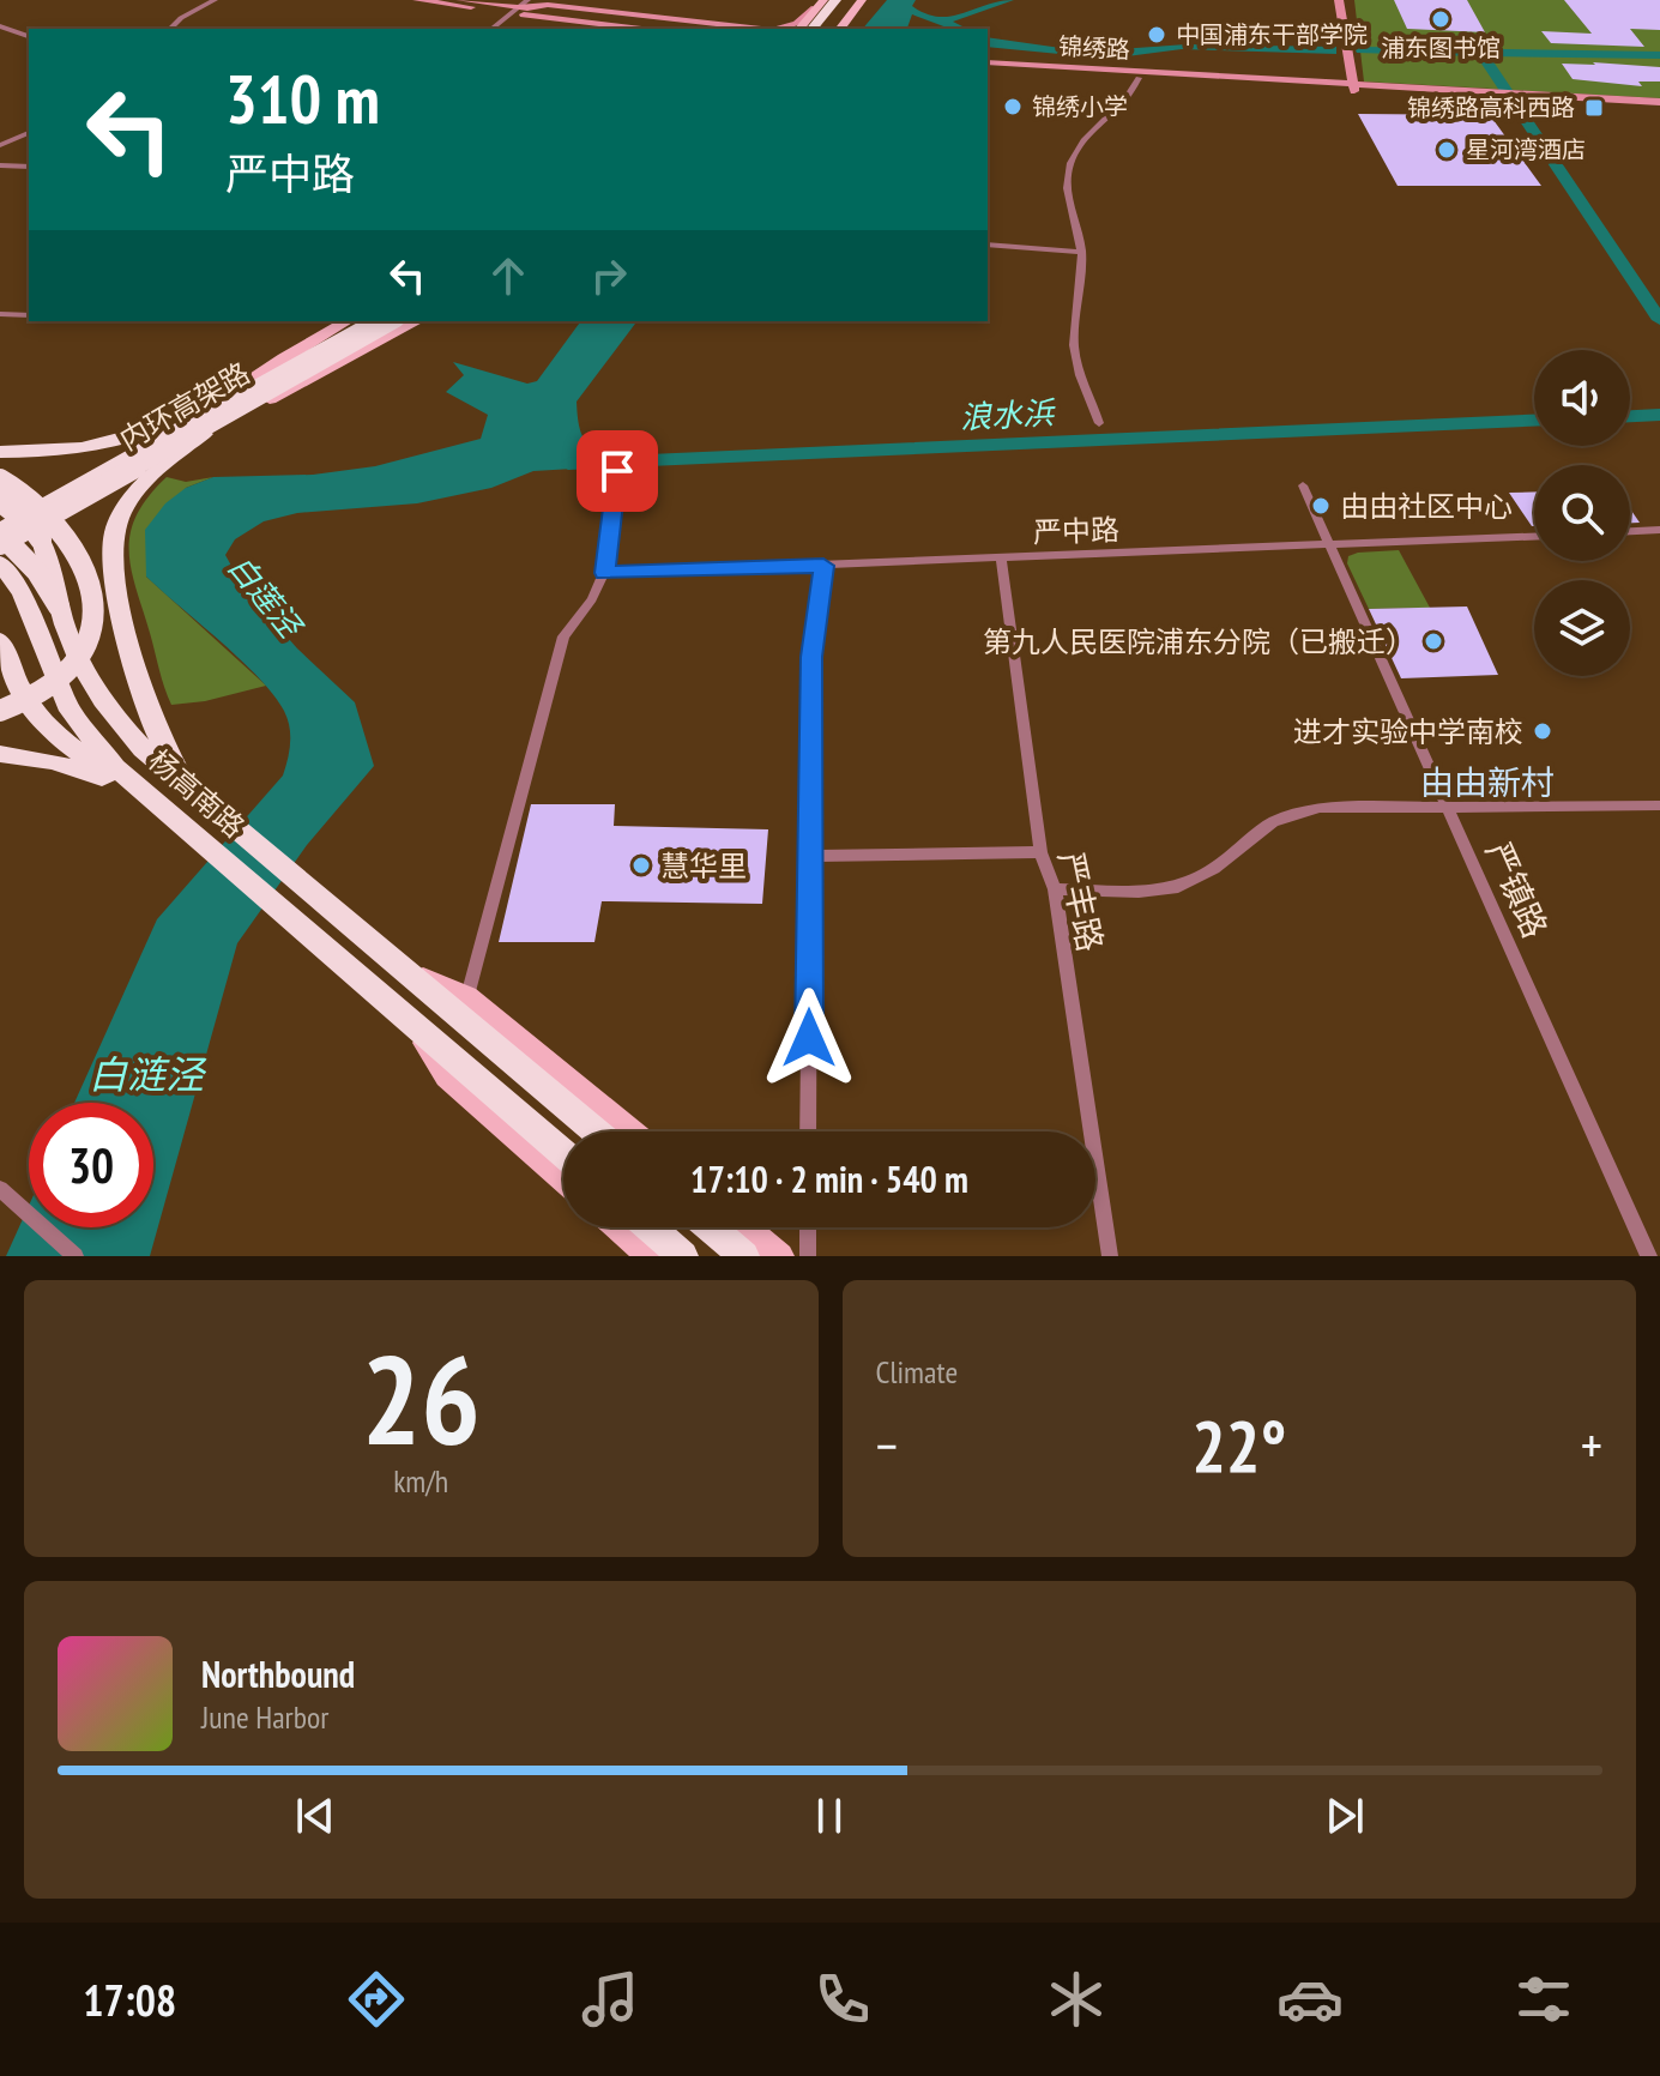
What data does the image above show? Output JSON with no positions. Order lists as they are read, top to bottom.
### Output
{
  "streets": {
    "highway": ["内环高架路", "杨高南路"],
    "main road": ["锦绣路"],
    "street": ["严中路", "严镇路", "严丰路"]
  },
  "crossings": [
    ["内环高架路", "杨高南路"],
    ["严中路", "严镇路"],
    ["严中路", "严丰路"]
  ],
  "districts": ["由由新村"],
  "water": ["浪水浜", "白莲泾", "白涟泾"],
  "places": {
    "other": [
      "浦东图书馆",
      "中国浦东干部学院",
      "锦绣小学",
      "星河湾酒店",
      "由由社区中心",
      "第九人民医院浦东分院（已搬迁）",
      "进才实验中学南校",
      "慧华里"
    ],
    "transit": ["锦绣路高科西路"]
  },
  "page": {
    "turn": ["310 m", "严中路"],
    "limit": "30",
    "trip": "17:10 · 2 min · 540 m",
    "tile": [
      ["26", "km/h"],
      "Climate"
    ],
    "heat": ["−", "22°", "+"],
    "song": ["Northbound", "June Harbor"],
    "tabs": "17:08"
  }
}
